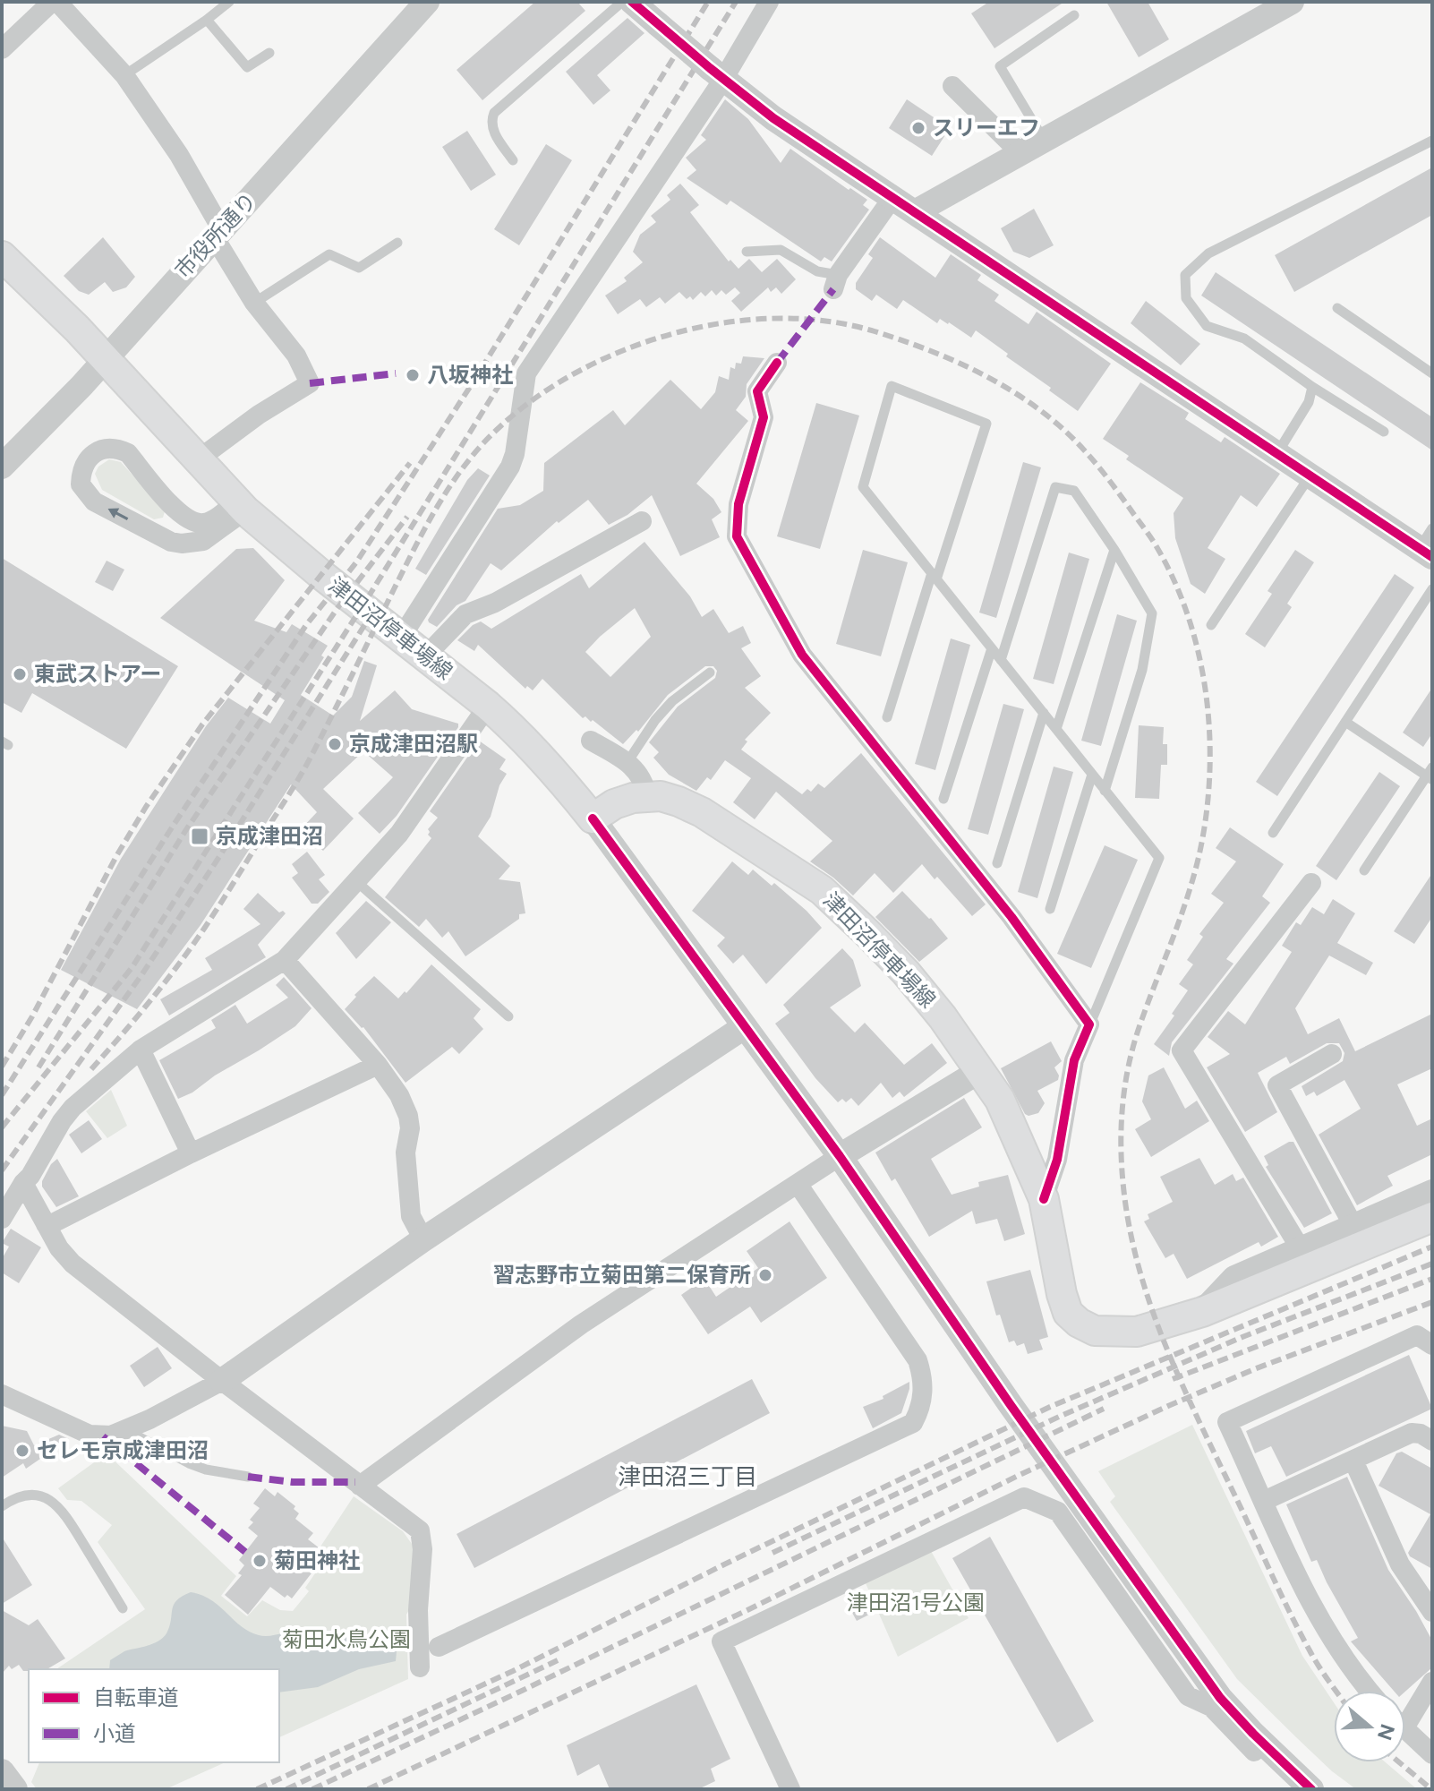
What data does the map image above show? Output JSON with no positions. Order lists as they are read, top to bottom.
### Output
{
  "streets": {
    "main road": ["津田沼停車場線"],
    "street": ["市役所通り"]
  },
  "crossings": [
    ["市役所通り", "津田沼停車場線"]
  ],
  "districts": ["津田沼三丁目"],
  "parks": ["津田沼1号公園", "菊田水鳥公園"],
  "places": {
    "other": [
      "スリーエフ",
      "八坂神社",
      "東武ストアー",
      "京成津田沼駅",
      "習志野市立菊田第二保育所",
      "セレモ京成津田沼",
      "菊田神社"
    ],
    "transit": ["京成津田沼"]
  },
  "legend": ["自転車道", "小道"],
  "north": "right"
}
